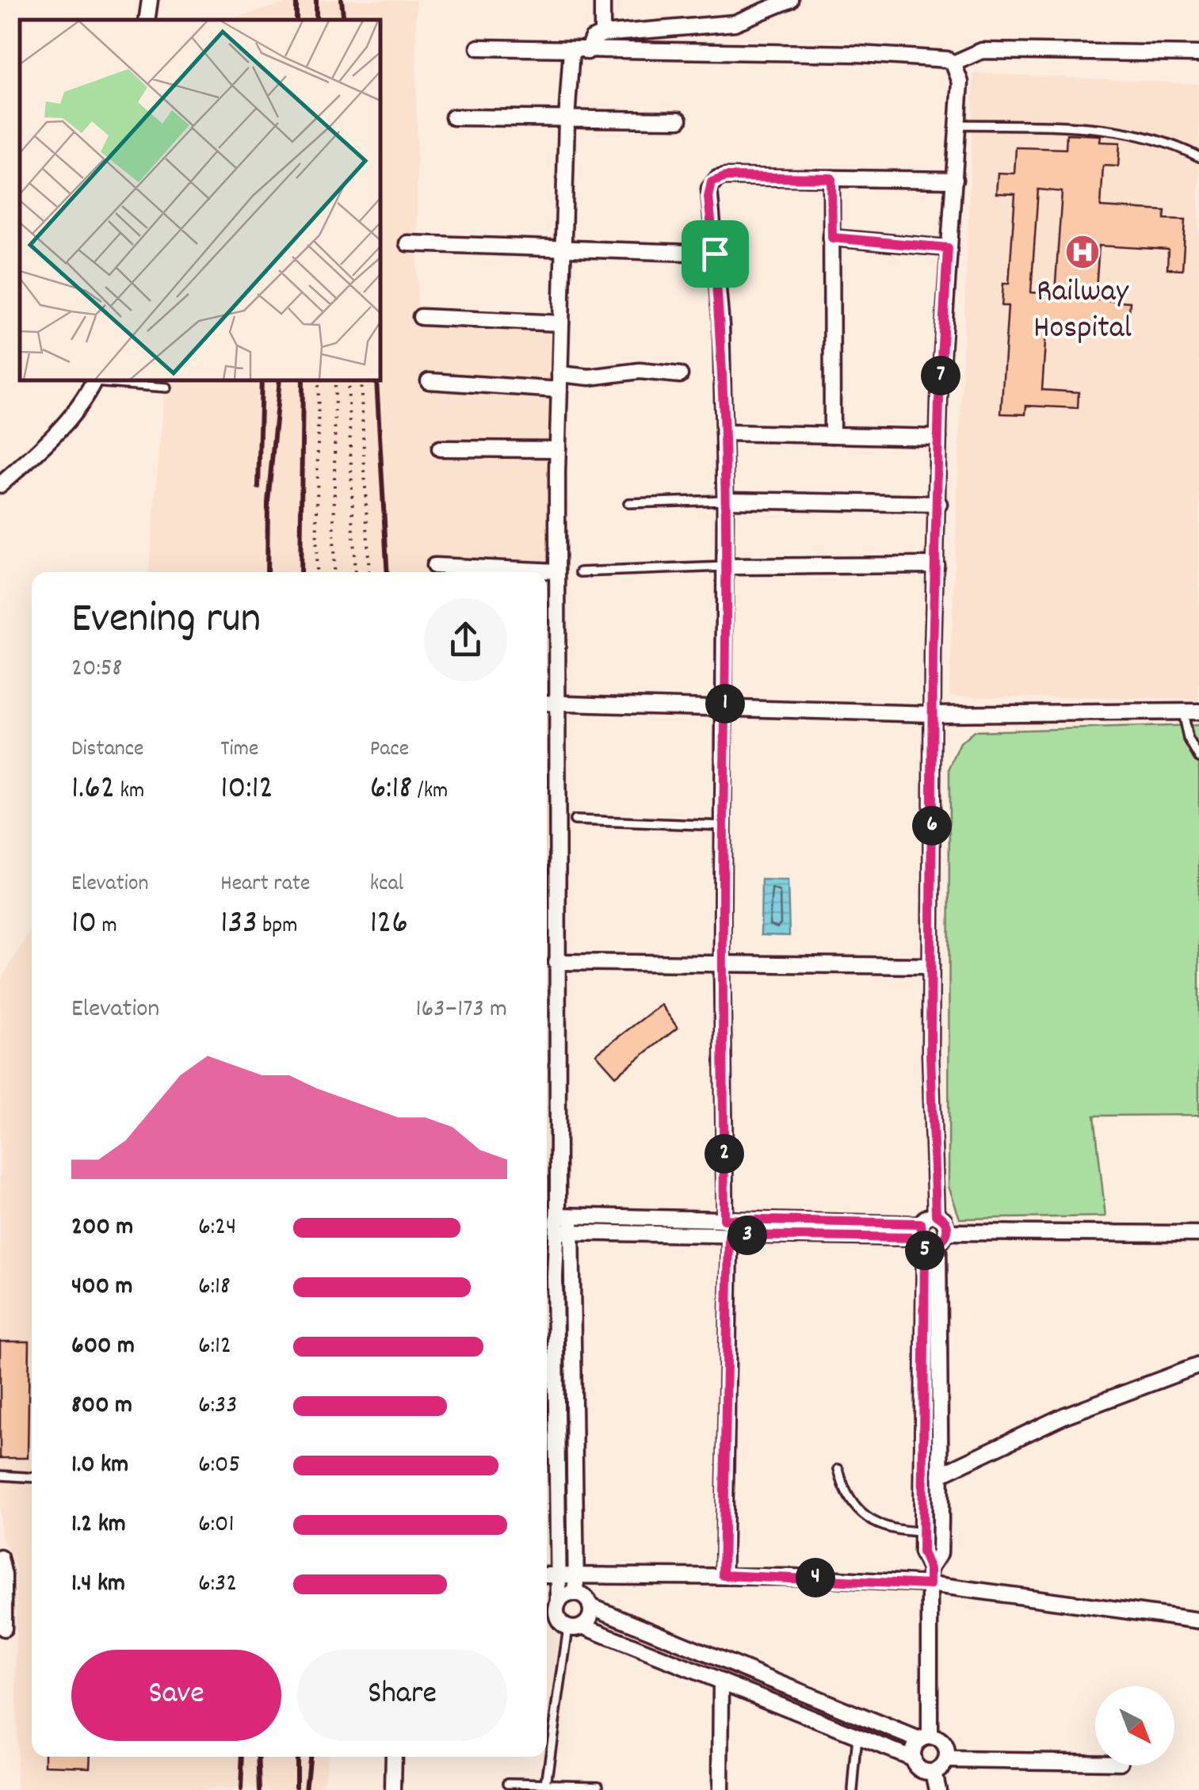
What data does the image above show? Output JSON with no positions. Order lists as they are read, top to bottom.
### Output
{
  "places": {
    "hospital": ["Railway Hospital"]
  },
  "north": "bottom right",
  "page": {
    "pins": [
      "7",
      "1",
      "6",
      "2",
      "3",
      "5",
      "4"
    ],
    "heading": ["Evening run", "20:58"],
    "stats": [
      ["Distance", "1.62 km"],
      ["Time", "10:12"],
      ["Pace", "6:18 /km"],
      ["Elevation", "10 m"],
      ["Heart rate", "133 bpm"],
      ["kcal", "126"]
    ],
    "chart": ["Elevation", "163–173 m"],
    "list": [
      {
        "name": "200 m",
        "note": "6:24"
      },
      {
        "name": "400 m",
        "note": "6:18"
      },
      {
        "name": "600 m",
        "note": "6:12"
      },
      {
        "name": "800 m",
        "note": "6:33"
      },
      {
        "name": "1.0 km",
        "note": "6:05"
      },
      {
        "name": "1.2 km",
        "note": "6:01"
      },
      {
        "name": "1.4 km",
        "note": "6:32"
      }
    ],
    "buttons": ["Save", "Share"]
  }
}
